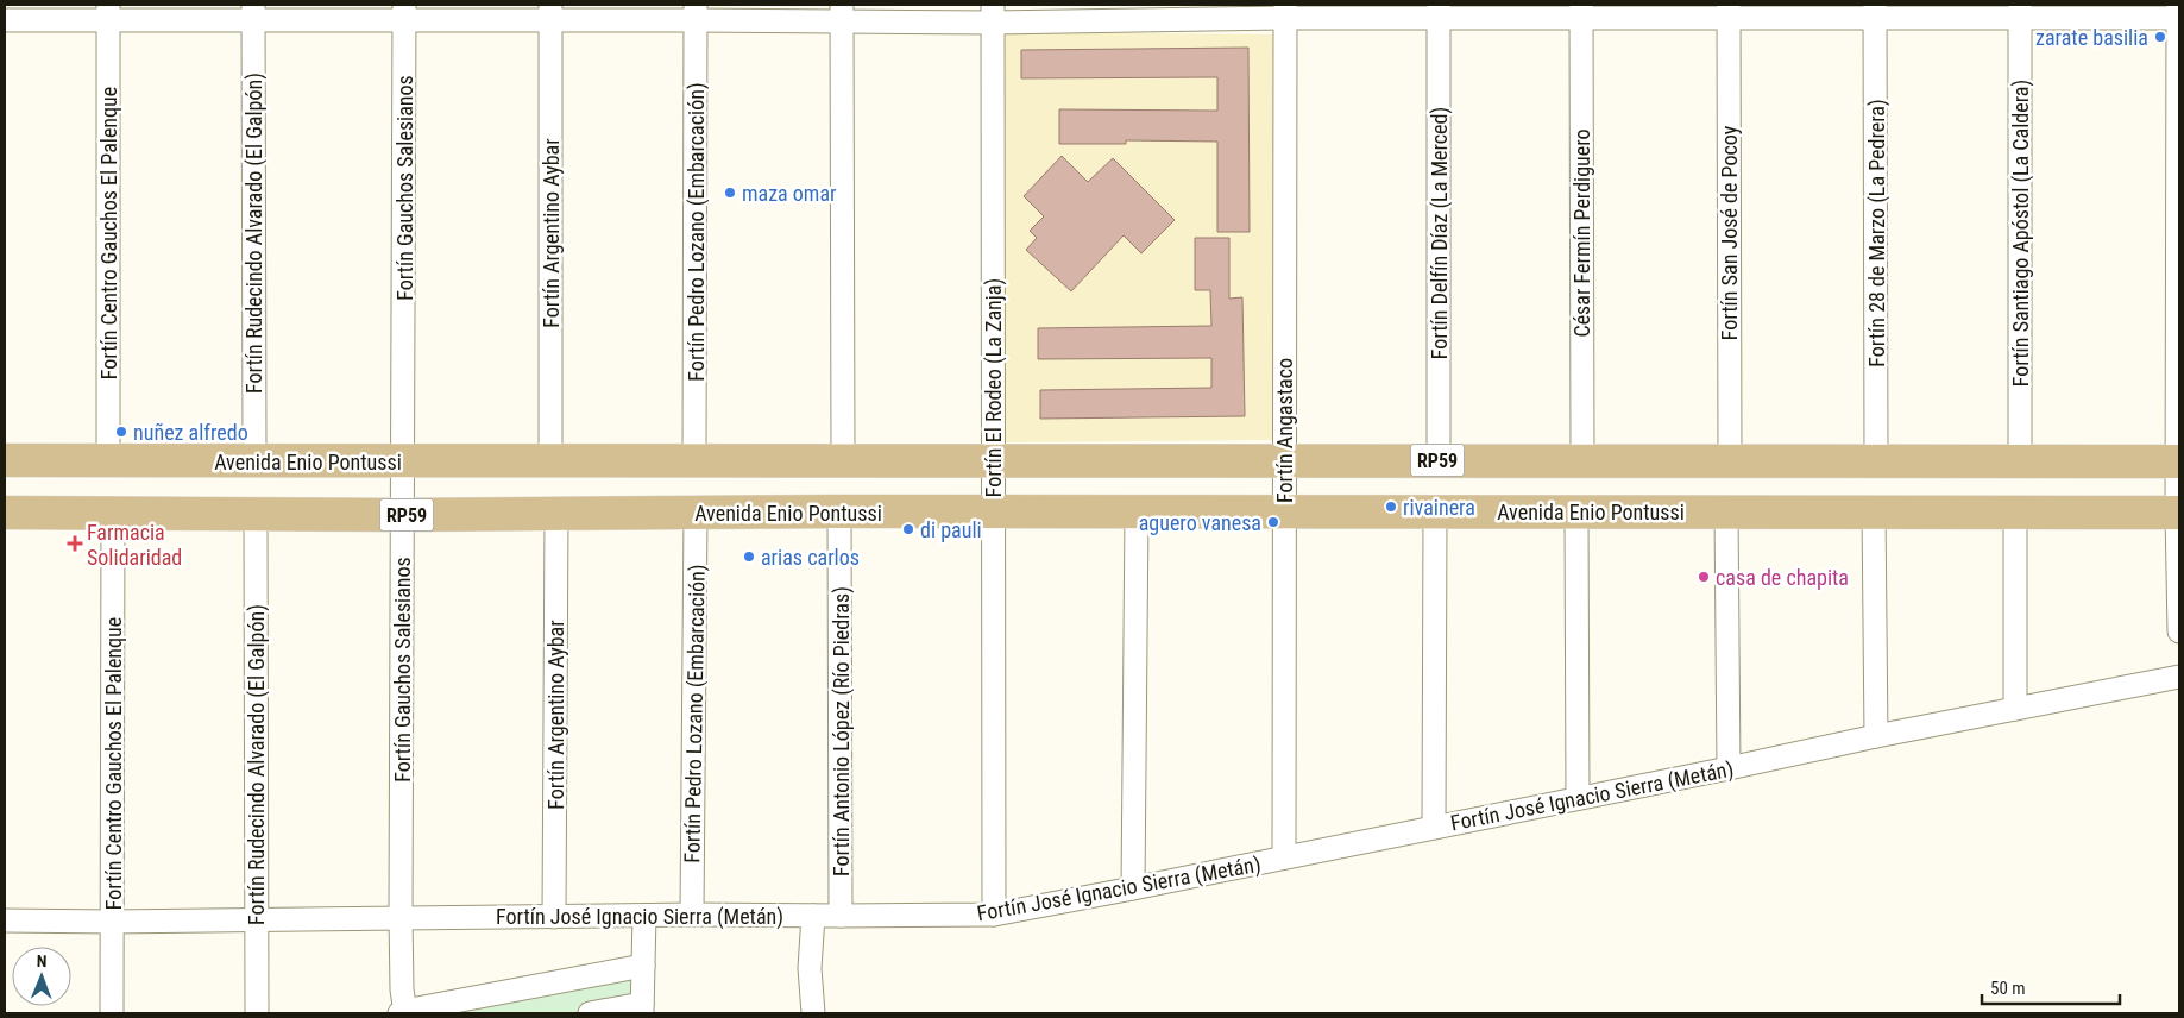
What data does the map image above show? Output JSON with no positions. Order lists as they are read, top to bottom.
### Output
{
  "streets": {
    "main road": ["RP59", "Avenida Enio Pontussi"],
    "street": [
      "Fortín Gauchos Salesianos",
      "Fortín Pedro Lozano (Embarcación)",
      "Fortín Centro Gauchos El Palenque",
      "Fortín Rudecindo Alvarado (El Galpón)",
      "Fortín Argentino Aybar",
      "Fortín Delfín Díaz (La Merced)",
      "César Fermín Perdiguero",
      "Fortín San José de Pocoy",
      "Fortín 28 de Marzo (La Pedrera)",
      "Fortín Santiago Apóstol (La Caldera)",
      "Fortín El Rodeo (La Zanja)",
      "Fortín Angastaco",
      "Fortín Antonio López (Río Piedras)",
      "Fortín José Ignacio Sierra (Metán)"
    ]
  },
  "crossings": [
    ["Fortín Gauchos Salesianos", "Avenida Enio Pontussi"],
    ["Fortín Gauchos Salesianos", "Fortín José Ignacio Sierra (Metán)"],
    ["Fortín Pedro Lozano (Embarcación)", "Avenida Enio Pontussi"],
    ["Fortín Pedro Lozano (Embarcación)", "Fortín José Ignacio Sierra (Metán)"],
    ["Fortín Centro Gauchos El Palenque", "Avenida Enio Pontussi"],
    ["Fortín Centro Gauchos El Palenque", "Fortín José Ignacio Sierra (Metán)"],
    ["Fortín Rudecindo Alvarado (El Galpón)", "Avenida Enio Pontussi"],
    ["Fortín Rudecindo Alvarado (El Galpón)", "Fortín José Ignacio Sierra (Metán)"],
    ["Fortín Argentino Aybar", "Avenida Enio Pontussi"],
    ["Fortín Argentino Aybar", "Fortín José Ignacio Sierra (Metán)"],
    ["Fortín Delfín Díaz (La Merced)", "Avenida Enio Pontussi"],
    ["César Fermín Perdiguero", "Avenida Enio Pontussi"],
    ["Fortín San José de Pocoy", "Avenida Enio Pontussi"],
    ["Fortín 28 de Marzo (La Pedrera)", "Avenida Enio Pontussi"],
    ["Fortín Santiago Apóstol (La Caldera)", "Avenida Enio Pontussi"],
    ["Fortín El Rodeo (La Zanja)", "Avenida Enio Pontussi"],
    ["Fortín El Rodeo (La Zanja)", "Fortín José Ignacio Sierra (Metán)"],
    ["Fortín Angastaco", "Avenida Enio Pontussi"],
    ["Fortín Angastaco", "Fortín José Ignacio Sierra (Metán)"],
    ["Avenida Enio Pontussi", "Fortín Antonio López (Río Piedras)"],
    ["Fortín Antonio López (Río Piedras)", "Fortín José Ignacio Sierra (Metán)"]
  ],
  "places": {
    "other": [
      "zarate basilia",
      "maza omar",
      "nuñez alfredo",
      "rivainera",
      "aguero vanesa",
      "di pauli",
      "arias carlos",
      "casa de chapita"
    ],
    "health": ["Farmacia Solidaridad"]
  },
  "scale_bar": "50 m",
  "north": "top"
}
